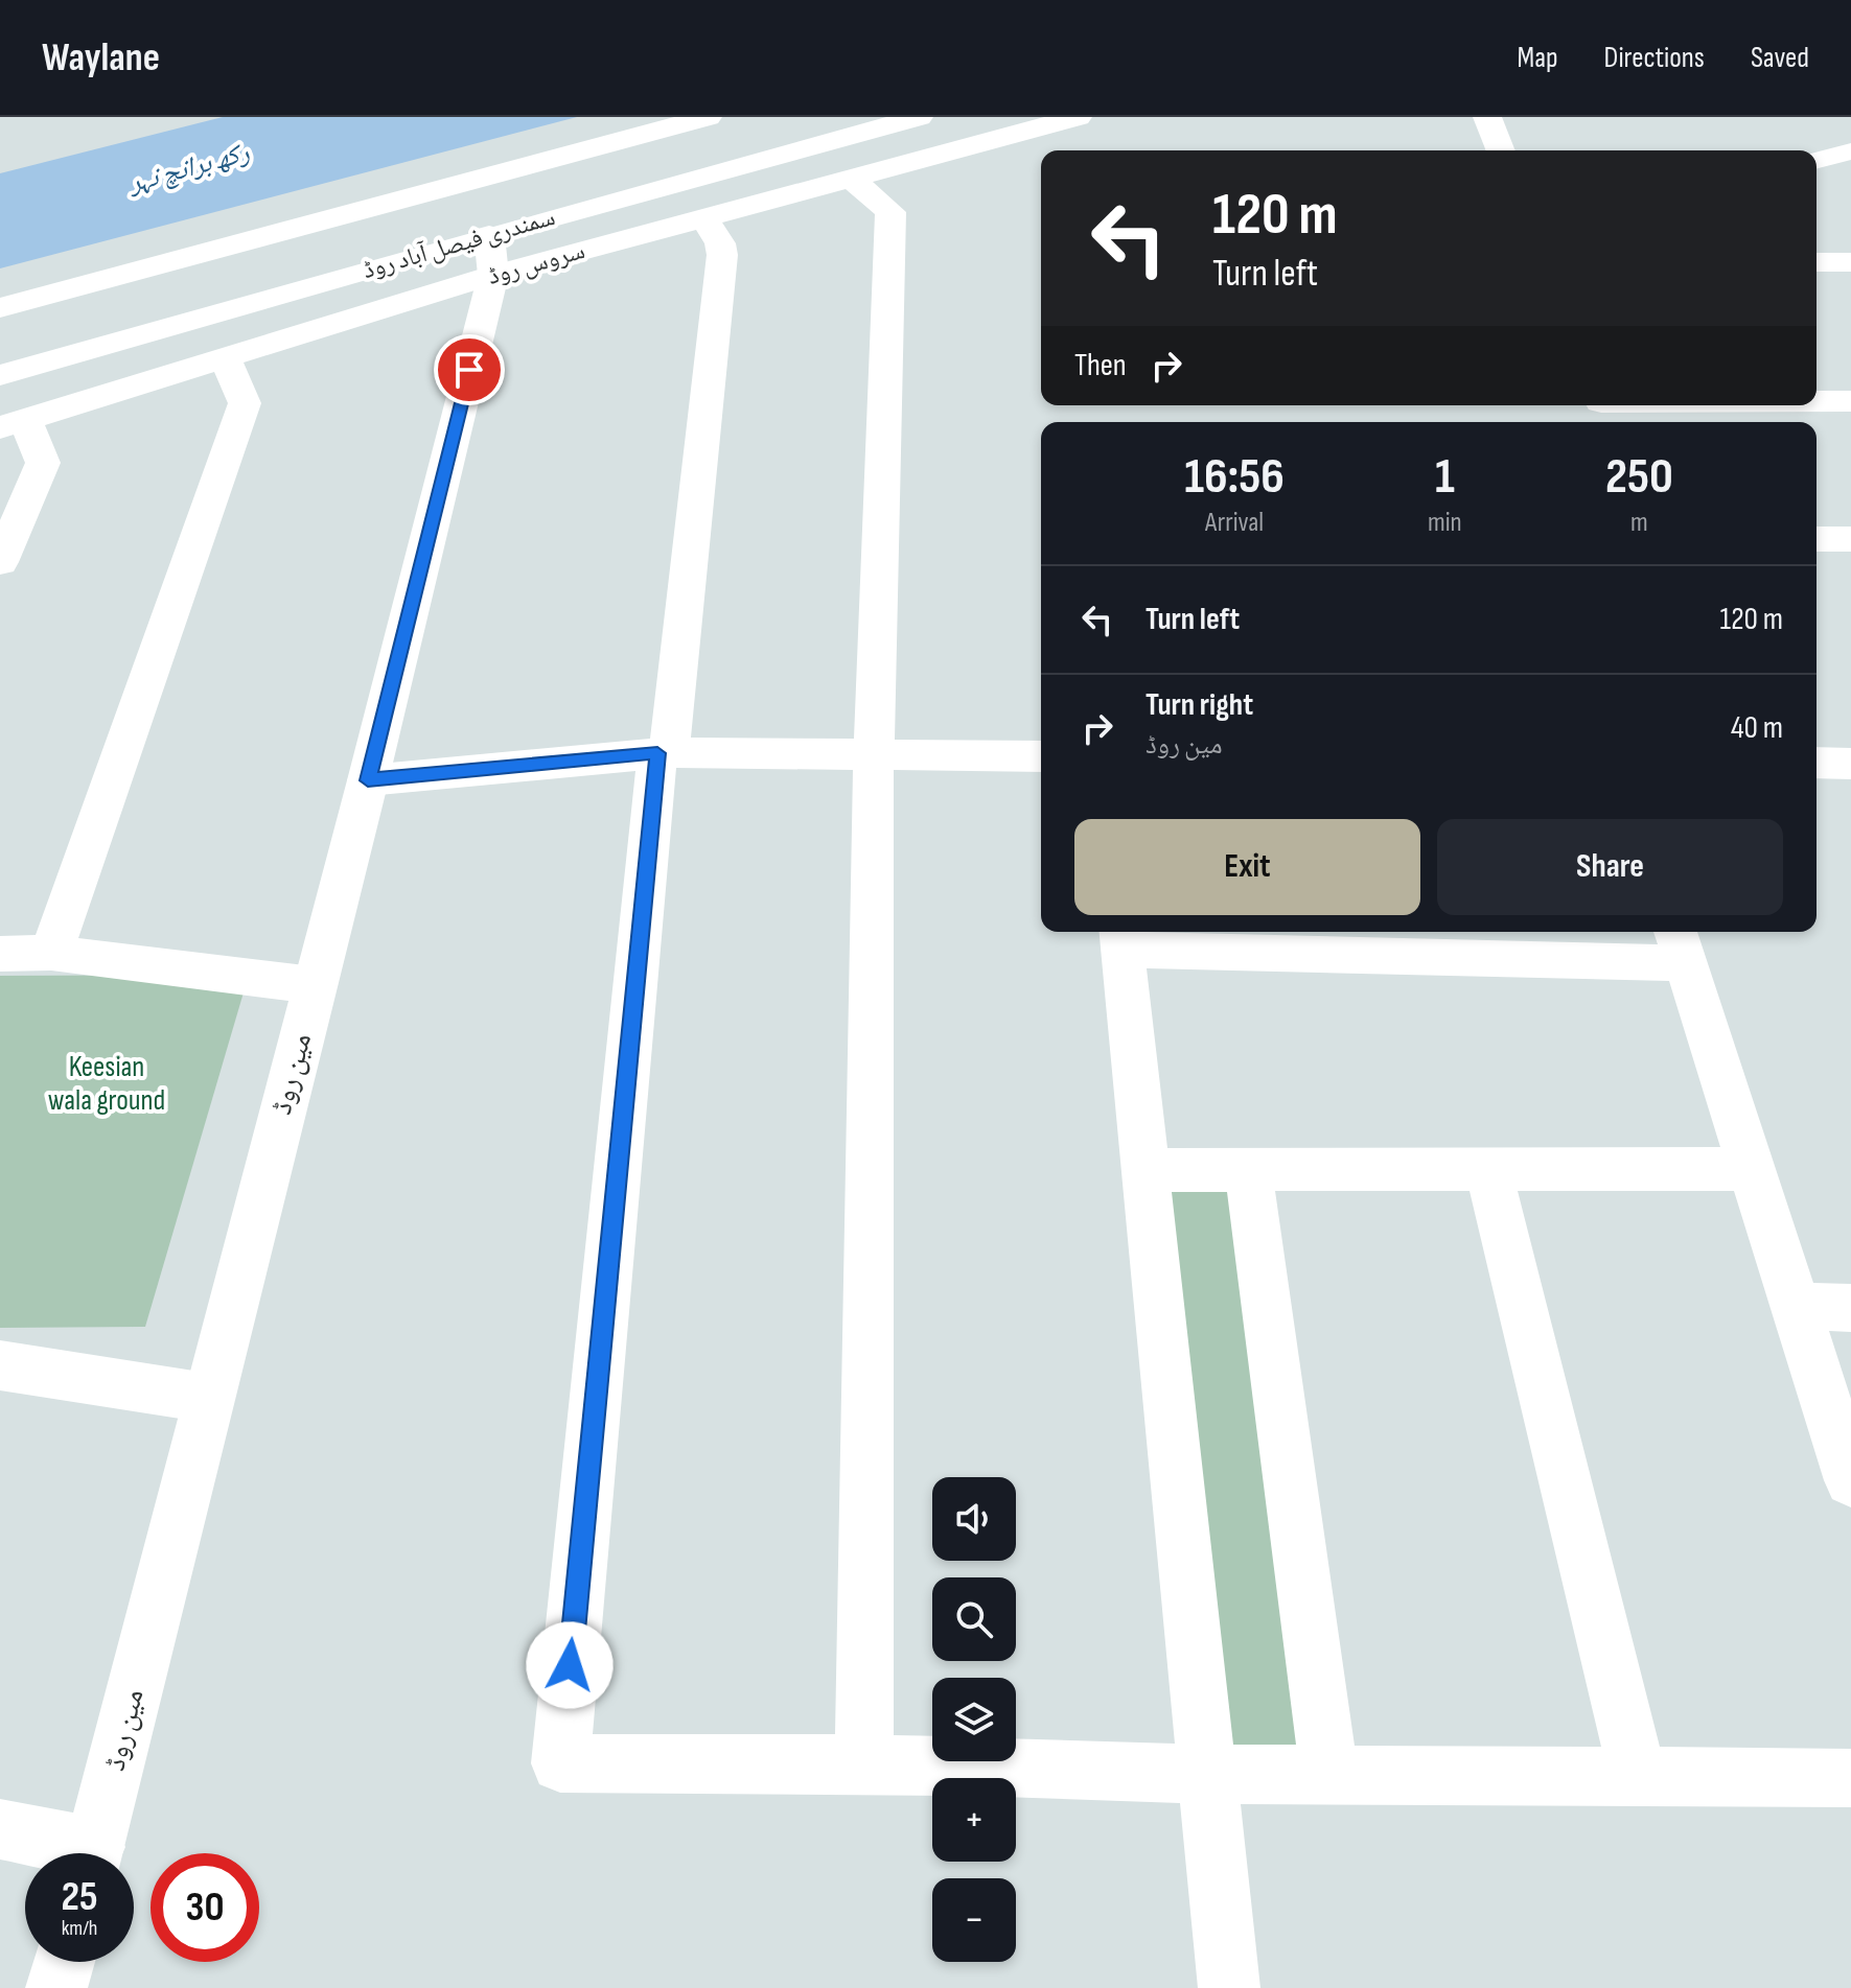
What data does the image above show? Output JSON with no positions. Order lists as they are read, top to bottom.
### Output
{
  "streets": {
    "street": ["سمندری فیصل آباد روڈ", "سروس روڈ", "مین روڈ"]
  },
  "crossings": [
    ["سمندری فیصل آباد روڈ", "سروس روڈ"],
    ["سمندری فیصل آباد روڈ", "مین روڈ"],
    ["سروس روڈ", "مین روڈ"]
  ],
  "water": ["رکھ برانچ نہر"],
  "parks": ["Keesian wala ground"],
  "page": {
    "header": "Waylane",
    "nav": ["Map", "Directions", "Saved"],
    "turn": ["120 m", "Turn left"],
    "then": "Then",
    "eta": [
      "16:56",
      "Arrival",
      "1",
      "min",
      "250",
      "m"
    ],
    "list": [
      {
        "name": "Turn left",
        "value": "120 m"
      },
      {
        "name": "Turn right",
        "note": "مین روڈ",
        "value": "40 m"
      }
    ],
    "buttons": ["Exit", "Share"],
    "map_buttons": ["+", "−"],
    "speed": "25 km/h",
    "limit": "30"
  }
}
